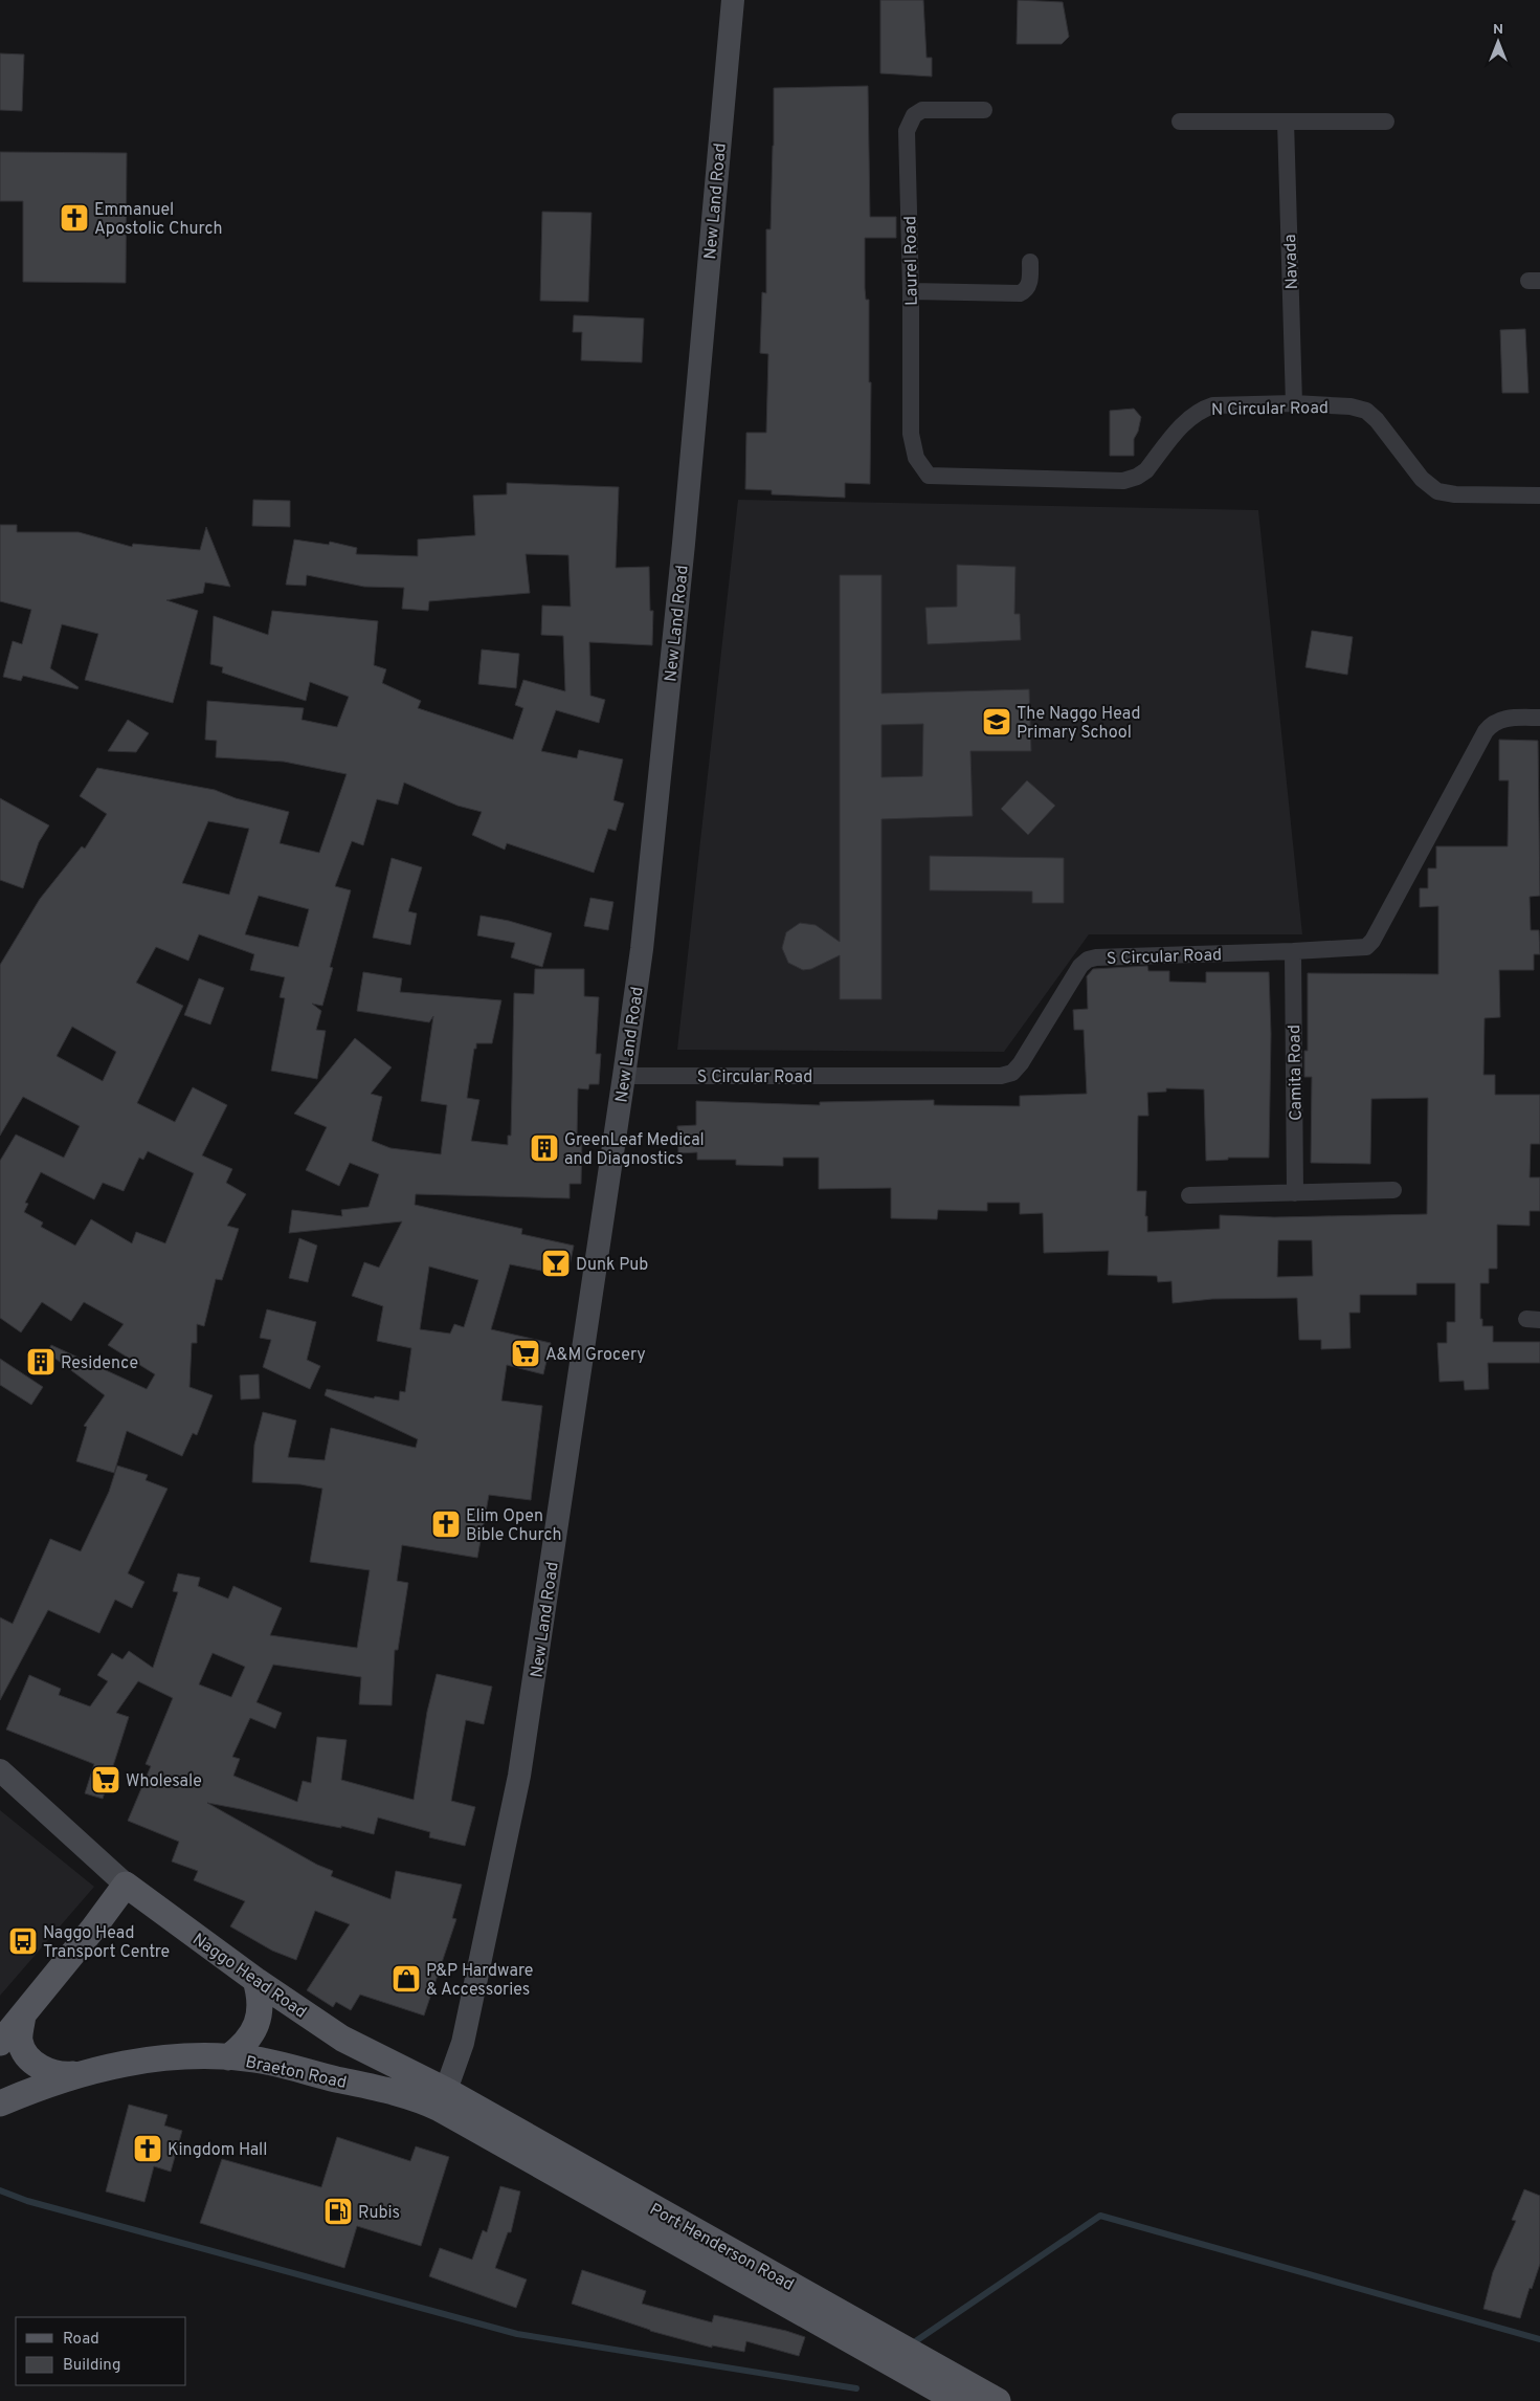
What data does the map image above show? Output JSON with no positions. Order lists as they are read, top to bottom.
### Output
{
  "streets": {
    "main road": ["Naggo Head Road", "Braeton Road", "Port Henderson Road"],
    "street": [
      "New Land Road",
      "Laurel Road",
      "Navada",
      "N Circular Road",
      "S Circular Road",
      "Camita Road"
    ]
  },
  "crossings": [
    ["New Land Road", "S Circular Road"],
    ["New Land Road", "Naggo Head Road"],
    ["New Land Road", "Braeton Road"],
    ["New Land Road", "Port Henderson Road"],
    ["Laurel Road", "N Circular Road"],
    ["Navada", "N Circular Road"],
    ["S Circular Road", "Camita Road"],
    ["Naggo Head Road", "Braeton Road"],
    ["Naggo Head Road", "Port Henderson Road"],
    ["Braeton Road", "Port Henderson Road"]
  ],
  "places": {
    "church": ["Emmanuel Apostolic Church", "Elim Open Bible Church", "Kingdom Hall"],
    "school or university": ["The Naggo Head Primary School"],
    "building": ["GreenLeaf Medical and Diagnostics", "Residence"],
    "bar": ["Dunk Pub"],
    "supermarket": ["A&M Grocery", "Wholesale"],
    "bus stop": ["Naggo Head Transport Centre"],
    "shop": ["P&P Hardware & Accessories"],
    "fuel station": ["Rubis"]
  },
  "legend": ["Road", "Building"],
  "north": "top"
}
